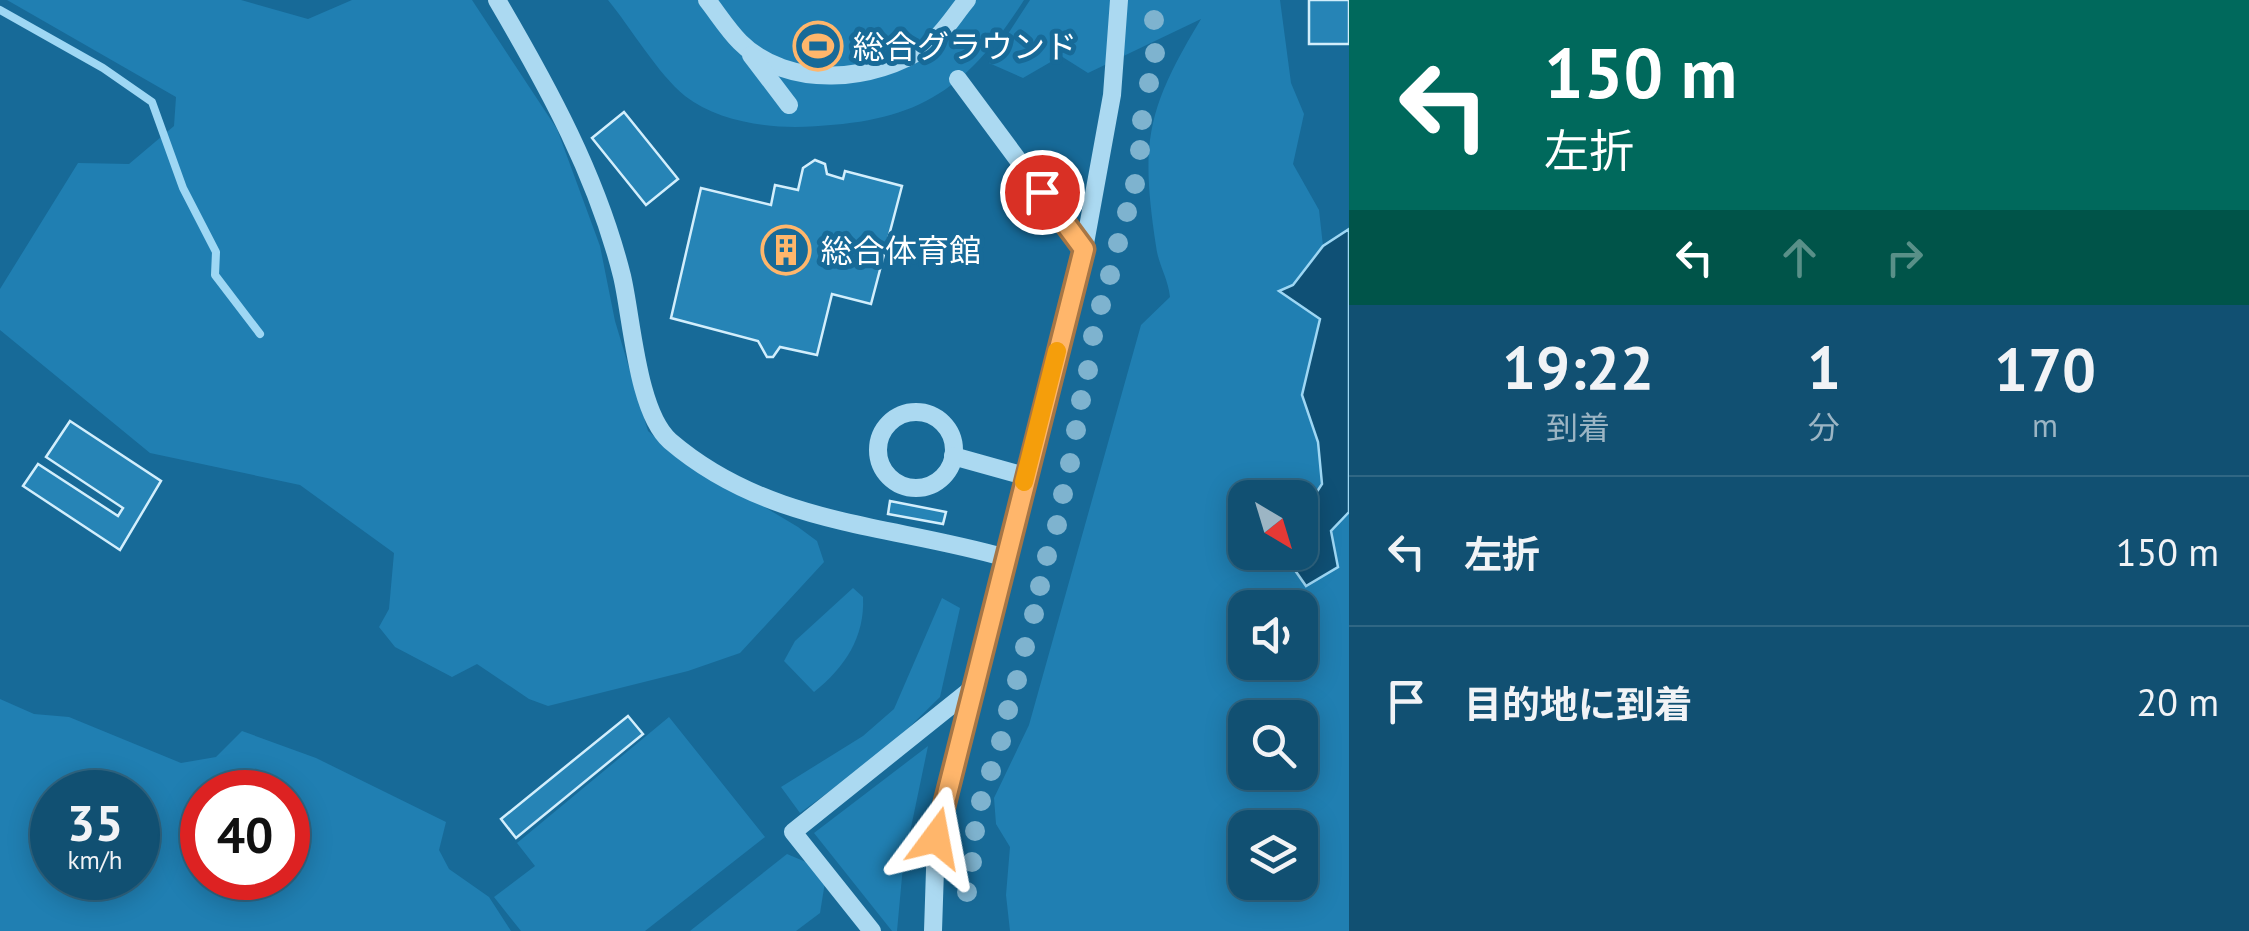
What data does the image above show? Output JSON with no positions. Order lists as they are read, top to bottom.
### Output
{
  "places": {
    "sports": ["総合グラウンド"],
    "building": ["総合体育館"]
  },
  "north": "bottom right",
  "page": {
    "turn": ["150 m", "左折"],
    "eta": [
      "19:22",
      "到着",
      "1",
      "分",
      "170",
      "m"
    ],
    "list": [
      {
        "name": "左折",
        "value": "150 m"
      },
      {
        "name": "目的地に到着",
        "value": "20 m"
      }
    ],
    "speed": "35 km/h",
    "limit": "40"
  }
}
